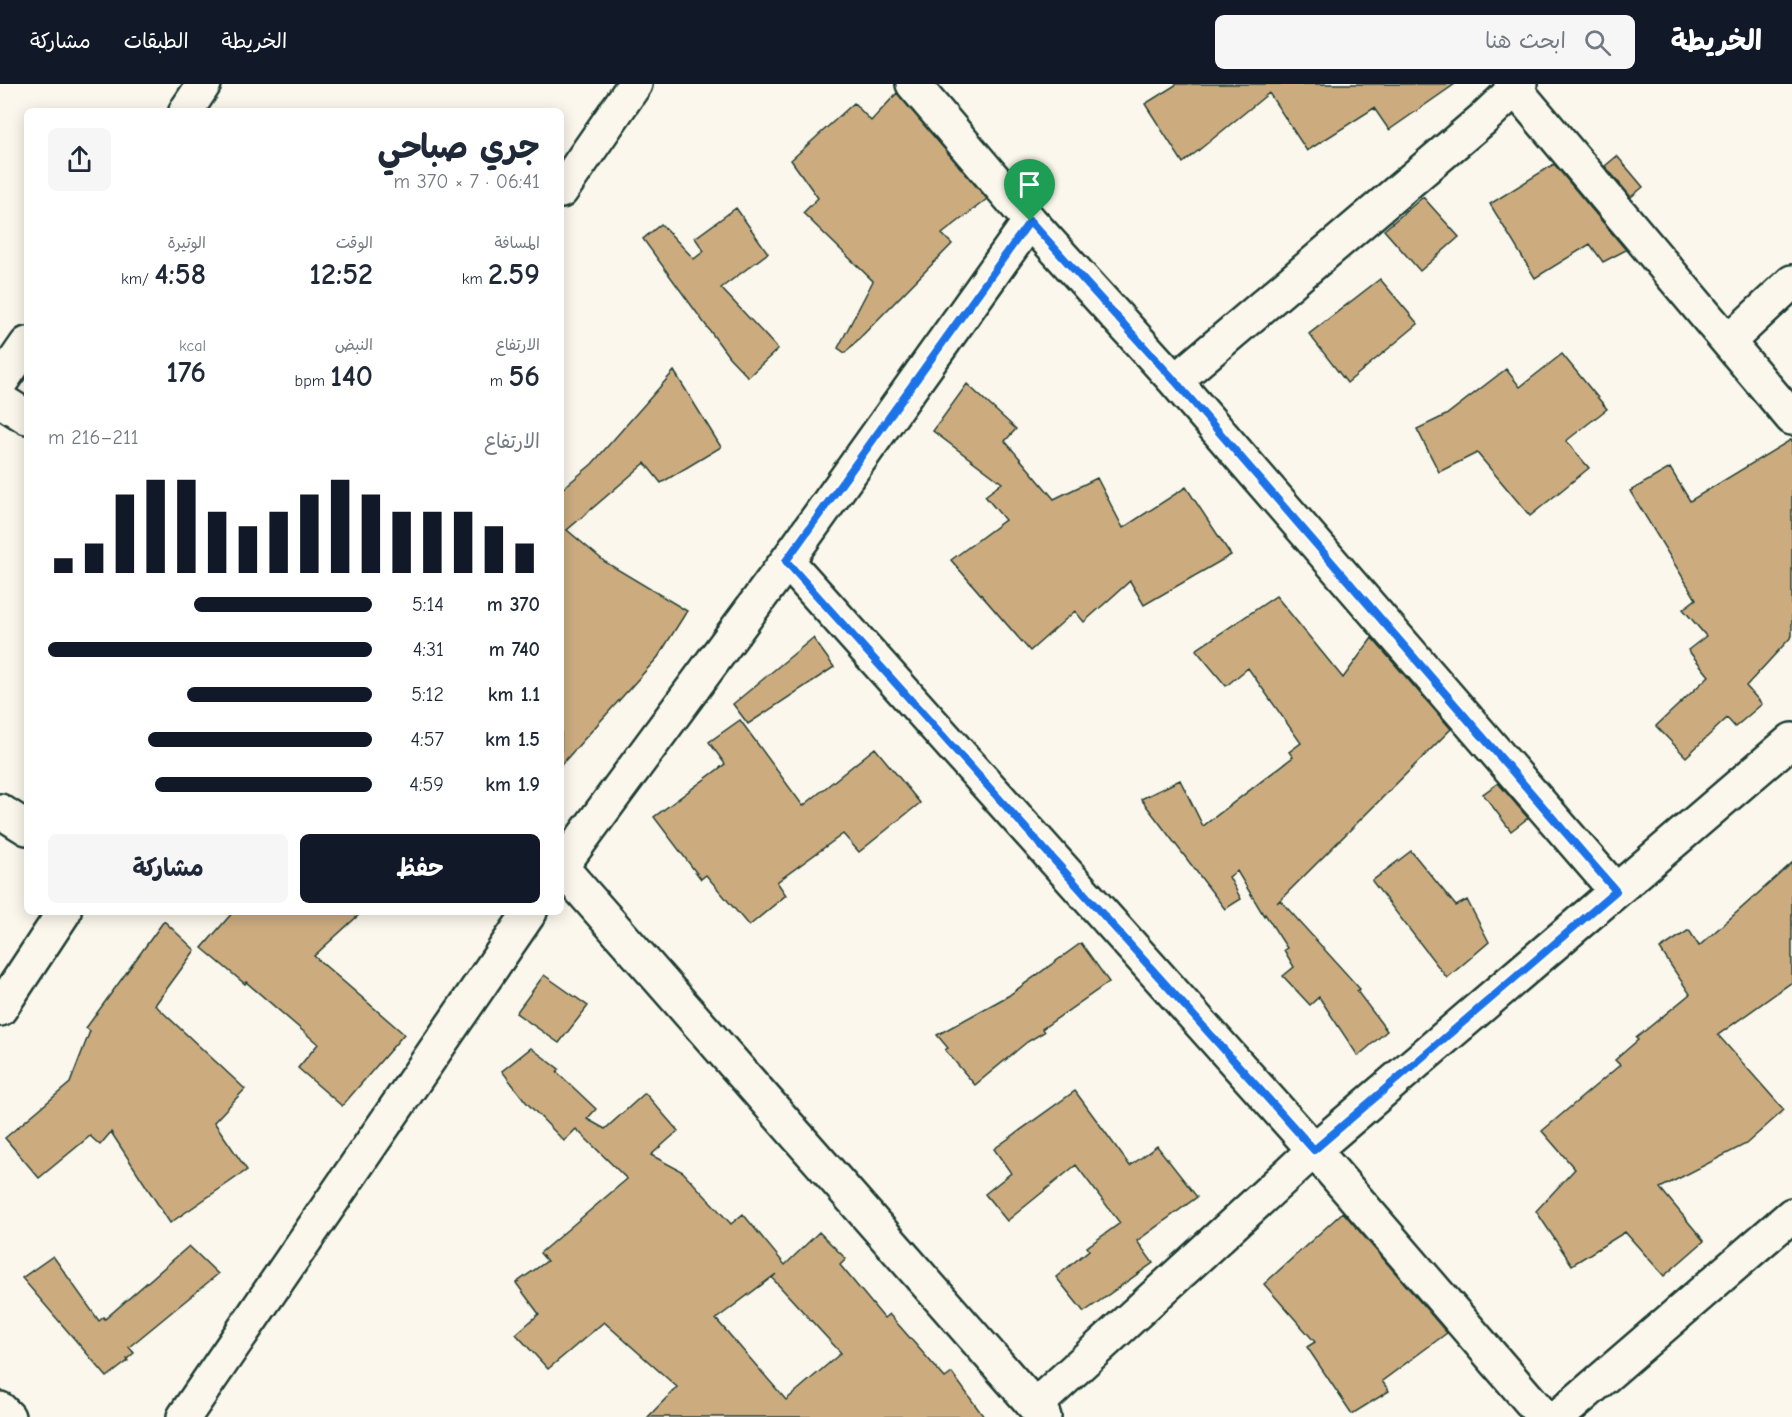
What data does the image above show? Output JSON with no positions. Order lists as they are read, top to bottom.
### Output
{
  "page": {
    "header": "الخريطة",
    "search": "ابحث هنا",
    "nav": ["الخريطة", "الطبقات", "مشاركة"],
    "heading": ["جري صباحي", "06:41 · 7 × 370 m"],
    "stats": [
      ["المسافة", "2.59 km"],
      ["الوقت", "12:52"],
      ["الوتيرة", "4:58 /km"],
      ["الارتفاع", "56 m"],
      ["النبض", "140 bpm"],
      ["kcal", "176"]
    ],
    "chart": ["الارتفاع", "211–216 m"],
    "list": [
      {
        "name": "370 m",
        "note": "5:14"
      },
      {
        "name": "740 m",
        "note": "4:31"
      },
      {
        "name": "1.1 km",
        "note": "5:12"
      },
      {
        "name": "1.5 km",
        "note": "4:57"
      },
      {
        "name": "1.9 km",
        "note": "4:59"
      }
    ],
    "buttons": ["حفظ", "مشاركة"]
  }
}
